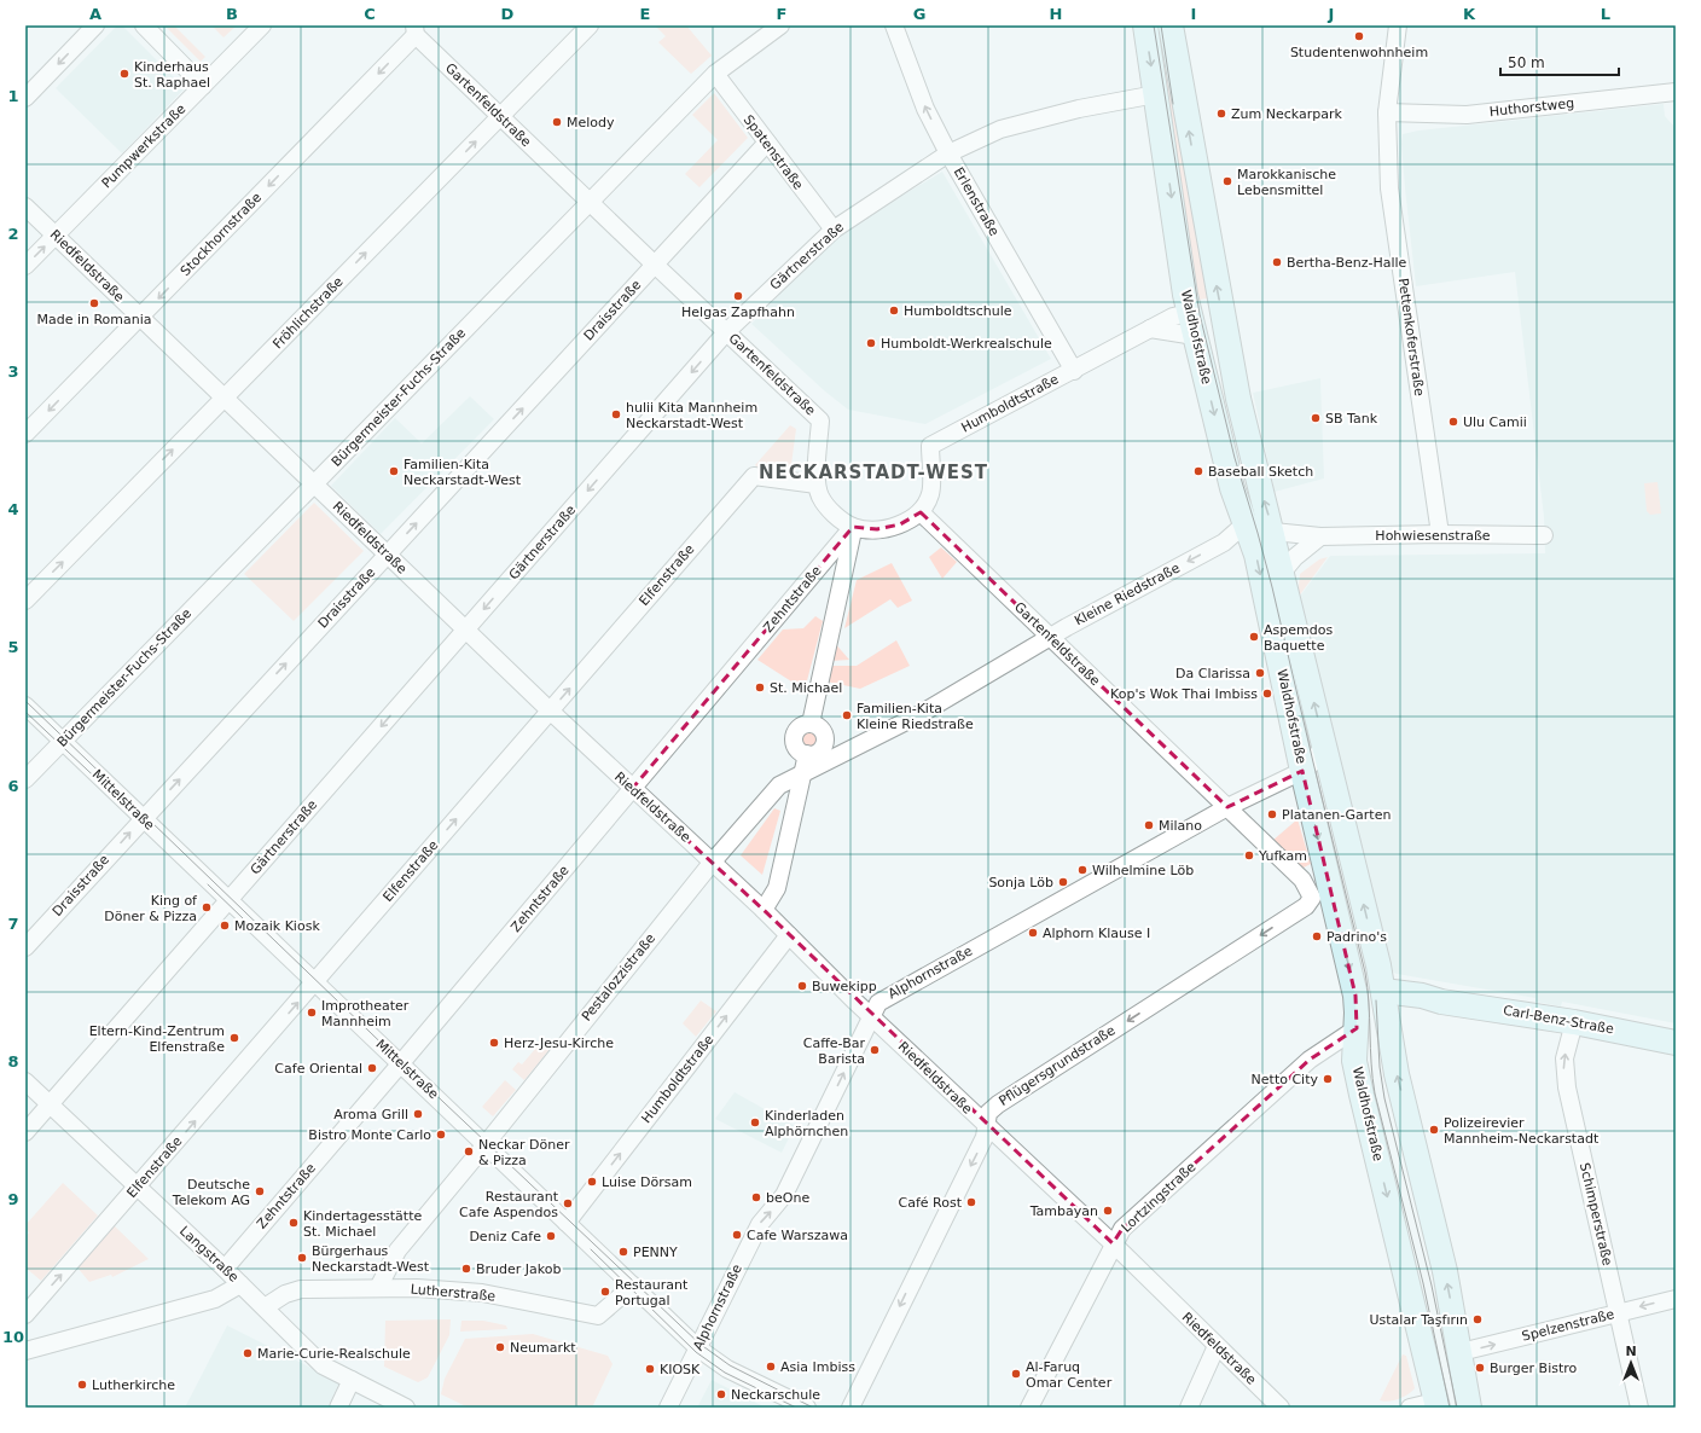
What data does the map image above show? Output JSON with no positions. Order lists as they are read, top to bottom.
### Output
{
  "streets": {
    "street": [
      "Gartenfeldstraße",
      "Huthorstweg",
      "Pumpwerkstraße",
      "Spatenstraße",
      "Erlenstraße",
      "Stockhornstraße",
      "Gärtnerstraße",
      "Riedfeldstraße",
      "Draisstraße",
      "Fröhlichstraße",
      "Waldhofstraße",
      "Pettenkoferstraße",
      "Bürgermeister-Fuchs-Straße",
      "Humboldtstraße",
      "Hohwiesenstraße",
      "Elfenstraße",
      "Kleine Riedstraße",
      "Zehntstraße",
      "Mittelstraße",
      "Alphornstraße",
      "Pestalozzistraße",
      "Carl-Benz-Straße",
      "Pflügersgrundstraße",
      "Lortzingstraße",
      "Schimperstraße",
      "Langstraße",
      "Lutherstraße",
      "Spelzenstraße"
    ]
  },
  "crossings": [
    ["Gartenfeldstraße", "Stockhornstraße"],
    ["Gartenfeldstraße", "Gärtnerstraße"],
    ["Gartenfeldstraße", "Draisstraße"],
    ["Gartenfeldstraße", "Fröhlichstraße"],
    ["Gartenfeldstraße", "Bürgermeister-Fuchs-Straße"],
    ["Gartenfeldstraße", "Humboldtstraße"],
    ["Gartenfeldstraße", "Elfenstraße"],
    ["Gartenfeldstraße", "Kleine Riedstraße"],
    ["Gartenfeldstraße", "Alphornstraße"],
    ["Gartenfeldstraße", "Pflügersgrundstraße"],
    ["Huthorstweg", "Pettenkoferstraße"],
    ["Pumpwerkstraße", "Riedfeldstraße"],
    ["Spatenstraße", "Gärtnerstraße"],
    ["Spatenstraße", "Draisstraße"],
    ["Spatenstraße", "Bürgermeister-Fuchs-Straße"],
    ["Erlenstraße", "Gärtnerstraße"],
    ["Erlenstraße", "Humboldtstraße"],
    ["Stockhornstraße", "Riedfeldstraße"],
    ["Gärtnerstraße", "Riedfeldstraße"],
    ["Gärtnerstraße", "Waldhofstraße"],
    ["Gärtnerstraße", "Mittelstraße"],
    ["Gärtnerstraße", "Langstraße"],
    ["Riedfeldstraße", "Draisstraße"],
    ["Riedfeldstraße", "Fröhlichstraße"],
    ["Riedfeldstraße", "Bürgermeister-Fuchs-Straße"],
    ["Riedfeldstraße", "Humboldtstraße"],
    ["Riedfeldstraße", "Elfenstraße"],
    ["Riedfeldstraße", "Zehntstraße"],
    ["Riedfeldstraße", "Alphornstraße"],
    ["Riedfeldstraße", "Pestalozzistraße"],
    ["Riedfeldstraße", "Pflügersgrundstraße"],
    ["Riedfeldstraße", "Lortzingstraße"],
    ["Draisstraße", "Mittelstraße"],
    ["Waldhofstraße", "Humboldtstraße"],
    ["Waldhofstraße", "Hohwiesenstraße"],
    ["Waldhofstraße", "Kleine Riedstraße"],
    ["Waldhofstraße", "Alphornstraße"],
    ["Waldhofstraße", "Carl-Benz-Straße"],
    ["Waldhofstraße", "Lortzingstraße"],
    ["Waldhofstraße", "Spelzenstraße"],
    ["Pettenkoferstraße", "Hohwiesenstraße"],
    ["Bürgermeister-Fuchs-Straße", "Mittelstraße"],
    ["Humboldtstraße", "Mittelstraße"],
    ["Elfenstraße", "Mittelstraße"],
    ["Elfenstraße", "Langstraße"],
    ["Kleine Riedstraße", "Pestalozzistraße"],
    ["Zehntstraße", "Mittelstraße"],
    ["Zehntstraße", "Langstraße"],
    ["Mittelstraße", "Alphornstraße"],
    ["Mittelstraße", "Pestalozzistraße"],
    ["Mittelstraße", "Lutherstraße"],
    ["Pestalozzistraße", "Lutherstraße"],
    ["Carl-Benz-Straße", "Lortzingstraße"],
    ["Carl-Benz-Straße", "Schimperstraße"],
    ["Schimperstraße", "Spelzenstraße"],
    ["Langstraße", "Lutherstraße"]
  ],
  "one_way": [
    "Erlenstraße",
    "Stockhornstraße",
    "Gärtnerstraße",
    "Draisstraße",
    "Fröhlichstraße",
    "Humboldtstraße",
    "Elfenstraße",
    "Kleine Riedstraße",
    "Alphornstraße",
    "Pflügersgrundstraße",
    "Schimperstraße"
  ],
  "districts": ["NECKARSTADT-WEST"],
  "places": [
    "Studentenwohnheim",
    "Kinderhaus St. Raphael",
    "Zum Neckarpark",
    "Melody",
    "Marokkanische Lebensmittel",
    "Bertha-Benz-Halle",
    "Helgas Zapfhahn",
    "Made in Romania",
    "Humboldtschule",
    "Humboldt-Werkrealschule",
    "hulii Kita Mannheim Neckarstadt-West",
    "SB Tank",
    "Ulu Camii",
    "Familien-Kita Neckarstadt-West",
    "Baseball Sketch",
    "Aspemdos Baquette",
    "Da Clarissa",
    "St. Michael",
    "Kop's Wok Thai Imbiss",
    "Familien-Kita Kleine Riedstraße",
    "Platanen-Garten",
    "Milano",
    "Yufkam",
    "Wilhelmine Löb",
    "Sonja Löb",
    "King of Döner & Pizza",
    "Mozaik Kiosk",
    "Alphorn Klause I",
    "Padrino's",
    "Buwekipp",
    "Improtheater Mannheim",
    "Eltern-Kind-Zentrum Elfenstraße",
    "Herz-Jesu-Kirche",
    "Caffe-Bar Barista",
    "Cafe Oriental",
    "Netto City",
    "Aroma Grill",
    "Kinderladen Alphörnchen",
    "Polizeirevier Mannheim-Neckarstadt",
    "Bistro Monte Carlo",
    "Neckar Döner & Pizza",
    "Luise Dörsam",
    "Deutsche Telekom AG",
    "beOne",
    "Café Rost",
    "Restaurant Cafe Aspendos",
    "Tambayan",
    "Kindertagesstätte St. Michael",
    "Cafe Warszawa",
    "Deniz Cafe",
    "PENNY",
    "Bürgerhaus Neckarstadt-West",
    "Bruder Jakob",
    "Restaurant Portugal",
    "Ustalar Taşfırın",
    "Neumarkt",
    "Marie-Curie-Realschule",
    "Asia Imbiss",
    "Burger Bistro",
    "KIOSK",
    "Al-Faruq Omar Center",
    "Lutherkirche",
    "Neckarschule"
  ],
  "scale_bar": "50 m",
  "north": "top",
  "grid": {
    "columns": [
      "A",
      "B",
      "C",
      "D",
      "E",
      "F",
      "G",
      "H",
      "I",
      "J",
      "K",
      "L"
    ],
    "rows": [
      "1",
      "2",
      "3",
      "4",
      "5",
      "6",
      "7",
      "8",
      "9",
      "10"
    ]
  }
}
